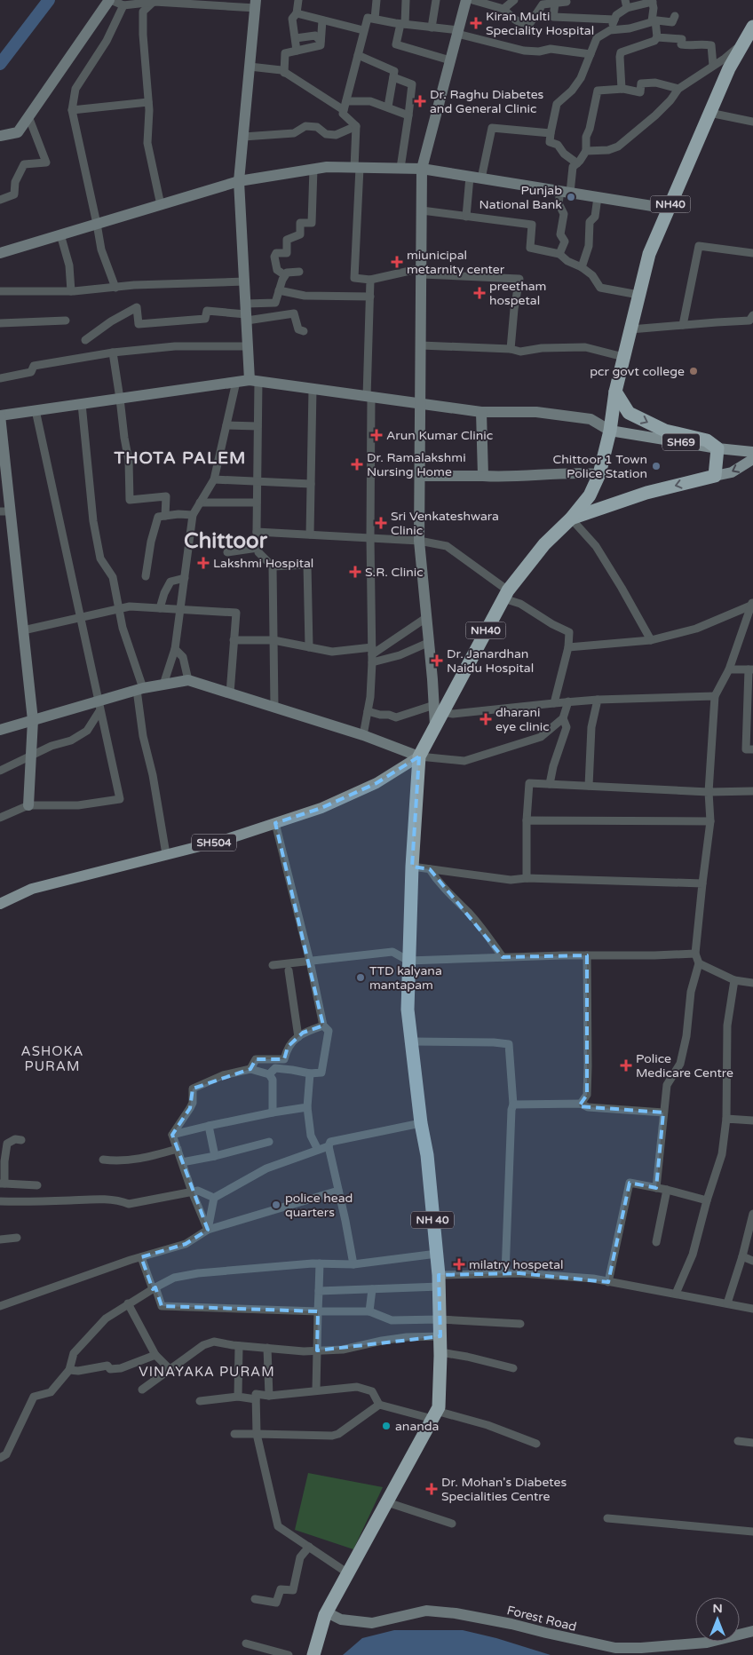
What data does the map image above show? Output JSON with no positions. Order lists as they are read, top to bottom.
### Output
{
  "streets": {
    "highway": ["NH40", "NH 40"],
    "main road": ["SH69", "SH504"],
    "street": ["Forest Road"]
  },
  "crossings": [
    ["NH40", "SH69"],
    ["NH40", "SH504"],
    ["NH40", "NH 40"],
    ["SH504", "NH 40"],
    ["NH 40", "Forest Road"]
  ],
  "districts": [
    "THOTA PALEM",
    "Chittoor",
    "ASHOKA PURAM",
    "VINAYAKA PURAM"
  ],
  "places": {
    "health": [
      "Kiran Multi Speciality Hospital",
      "Dr. Raghu Diabetes and General Clinic",
      "miunicipal metarnity center",
      "preetham hospetal",
      "Arun Kumar Clinic",
      "Dr. Ramalakshmi Nursing Home",
      "Sri Venkateshwara Clinic",
      "Lakshmi Hospital",
      "S.R. Clinic",
      "Dr. Janardhan Naidu Hospital",
      "dharani eye clinic",
      "Police Medicare Centre",
      "milatry hospetal",
      "Dr. Mohan's Diabetes Specialities Centre"
    ],
    "other": [
      "Punjab National Bank",
      "pcr govt college",
      "Chittoor 1 Town Police Station",
      "TTD kalyana mantapam",
      "police head quarters",
      "ananda"
    ]
  },
  "north": "top"
}
